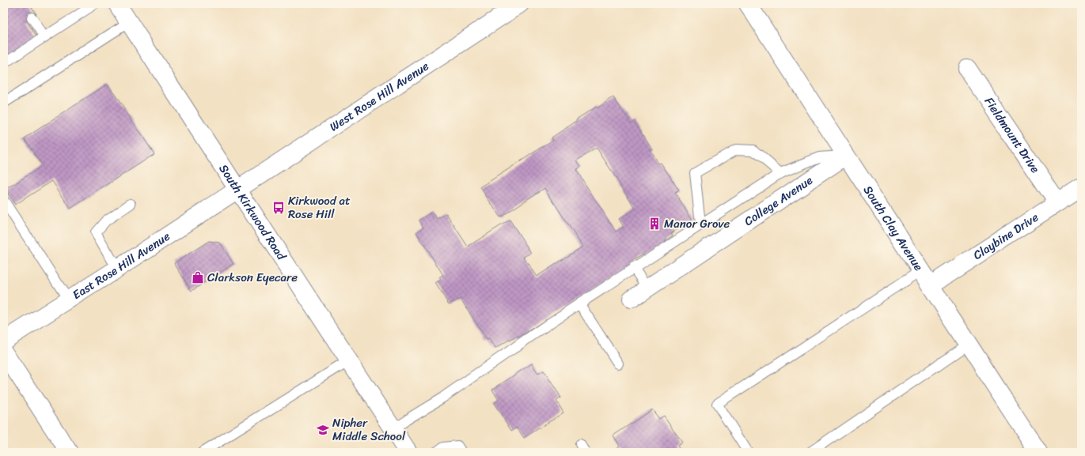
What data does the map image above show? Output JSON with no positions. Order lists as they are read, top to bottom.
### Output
{
  "streets": {
    "street": [
      "West Rose Hill Avenue",
      "Fieldmount Drive",
      "College Avenue",
      "South Kirkwood Road",
      "South Clay Avenue",
      "Claybine Drive",
      "East Rose Hill Avenue"
    ]
  },
  "crossings": [
    ["West Rose Hill Avenue", "South Kirkwood Road"],
    ["West Rose Hill Avenue", "East Rose Hill Avenue"],
    ["Fieldmount Drive", "Claybine Drive"],
    ["College Avenue", "South Clay Avenue"],
    ["South Kirkwood Road", "East Rose Hill Avenue"],
    ["South Clay Avenue", "Claybine Drive"]
  ],
  "places": {
    "bus stop": ["Kirkwood at Rose Hill"],
    "building": ["Manor Grove"],
    "shop": ["Clarkson Eyecare"],
    "school or university": ["Nipher Middle School"]
  }
}
